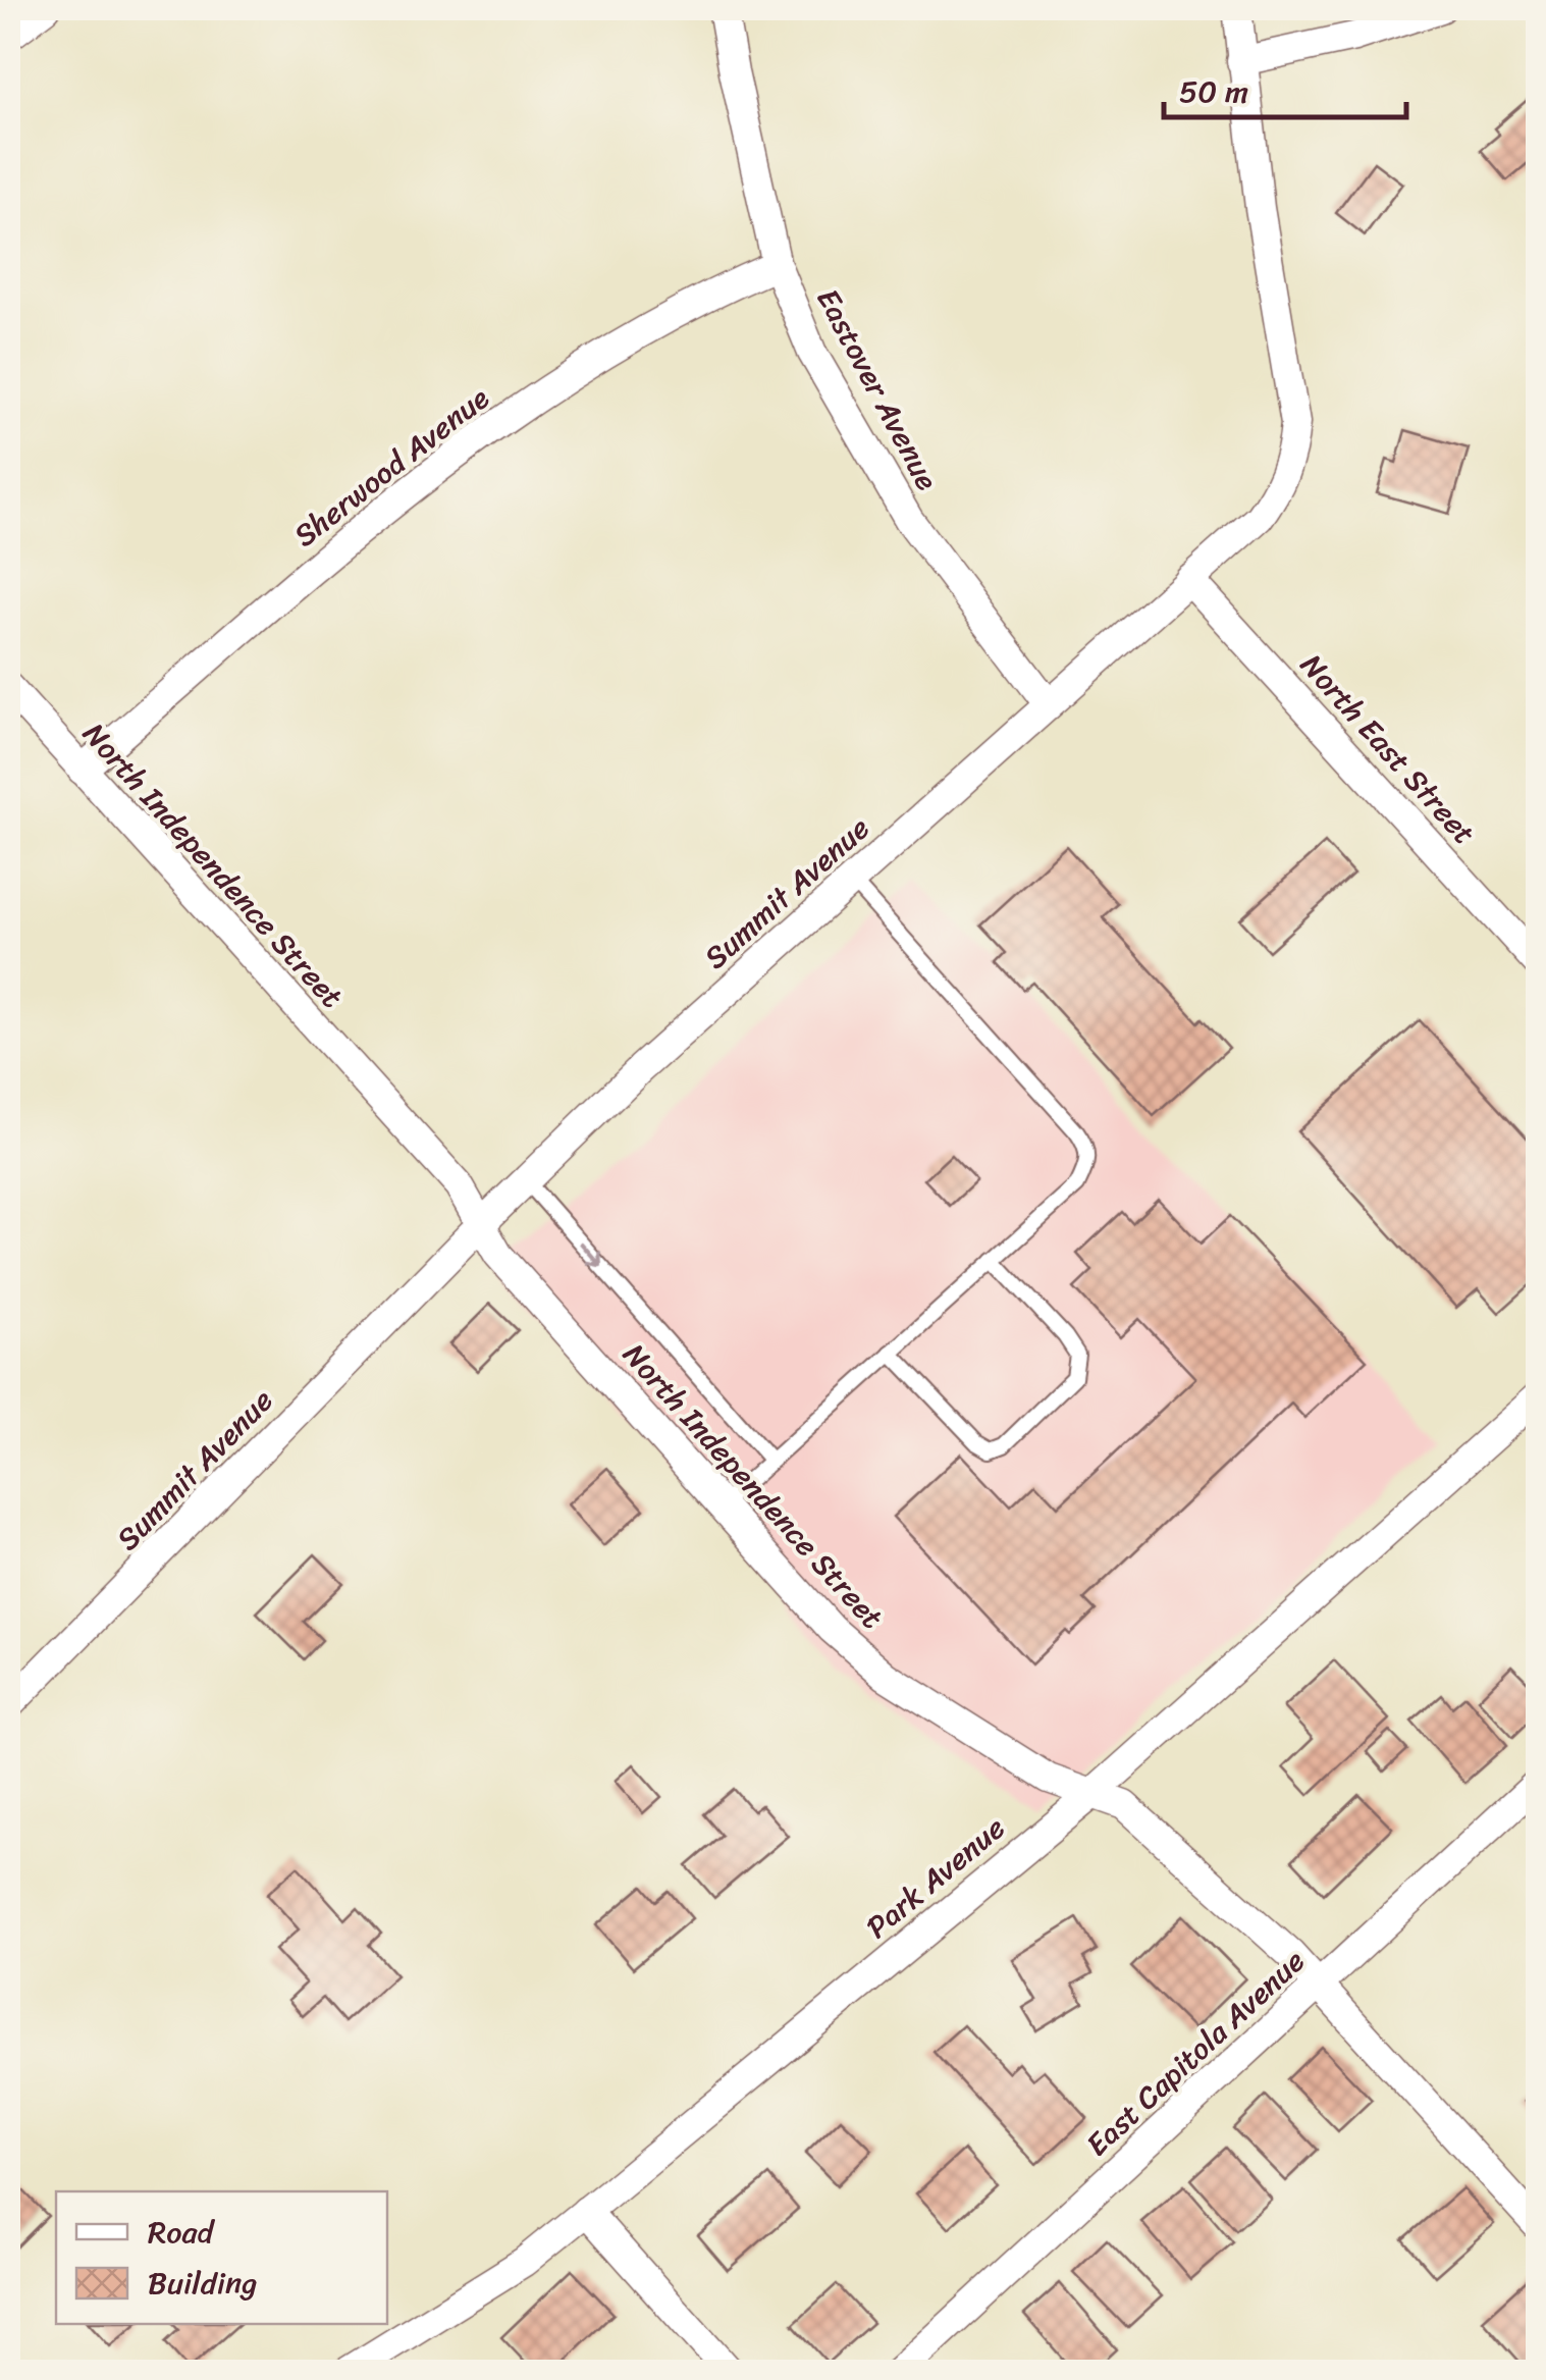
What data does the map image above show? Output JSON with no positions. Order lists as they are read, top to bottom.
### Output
{
  "streets": {
    "street": [
      "Eastover Avenue",
      "Sherwood Avenue",
      "North East Street",
      "North Independence Street",
      "Summit Avenue",
      "Park Avenue",
      "East Capitola Avenue"
    ]
  },
  "crossings": [
    ["Eastover Avenue", "Sherwood Avenue"],
    ["Eastover Avenue", "Summit Avenue"],
    ["Sherwood Avenue", "North Independence Street"],
    ["North East Street", "Summit Avenue"],
    ["North Independence Street", "Summit Avenue"],
    ["North Independence Street", "Park Avenue"],
    ["North Independence Street", "East Capitola Avenue"]
  ],
  "legend": ["Road", "Building"],
  "scale_bar": "50 m"
}
